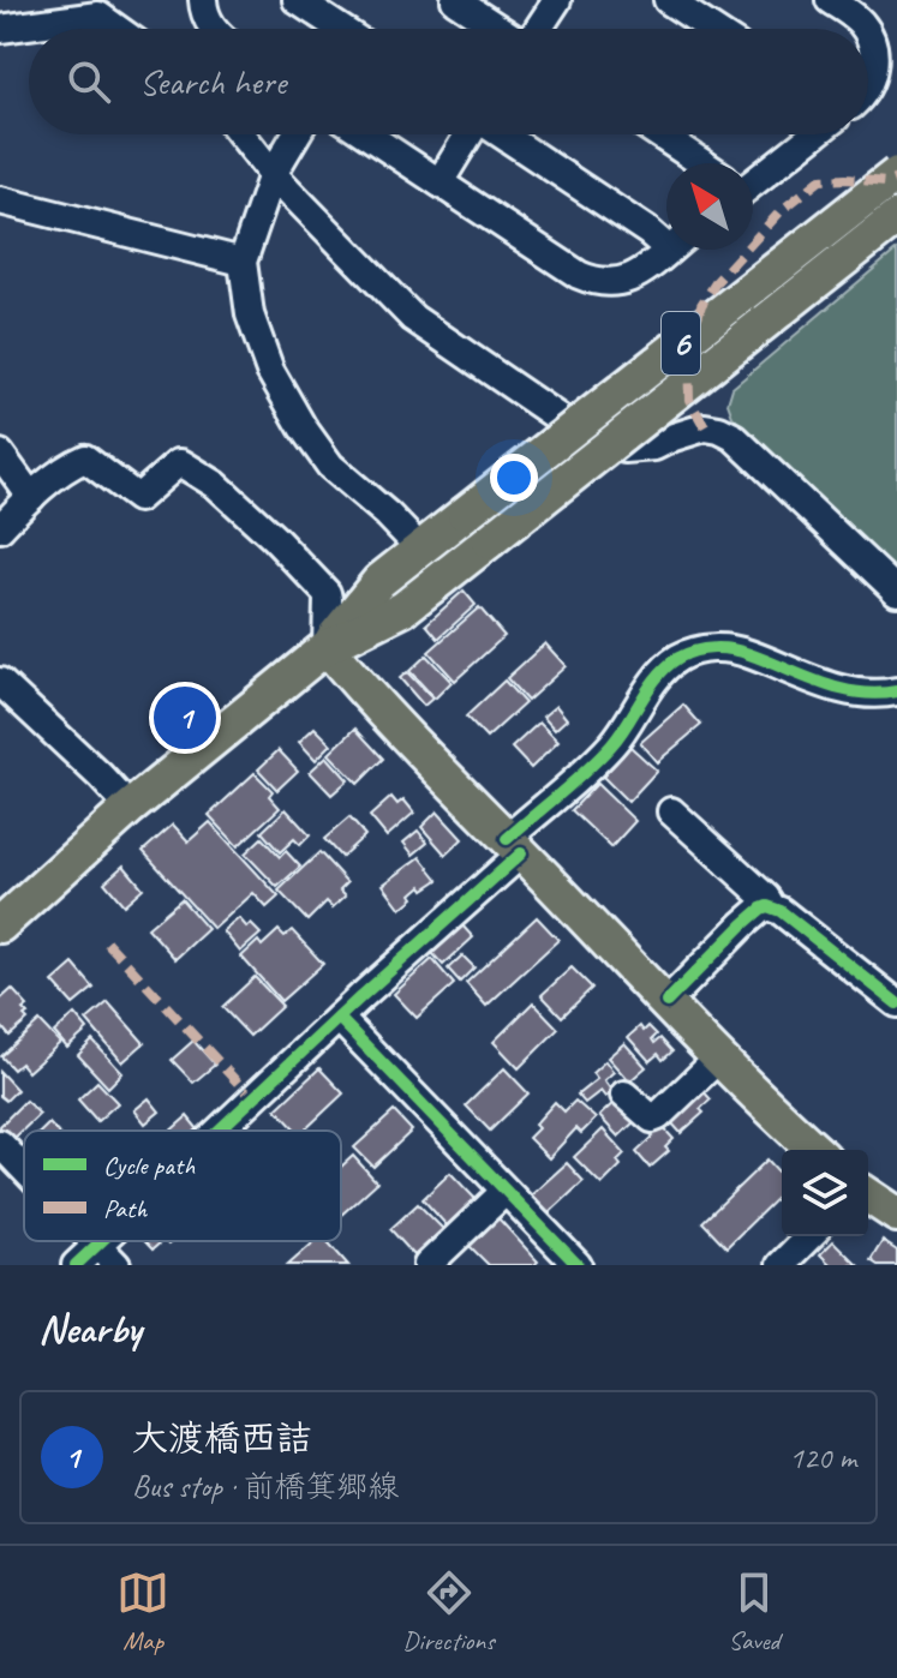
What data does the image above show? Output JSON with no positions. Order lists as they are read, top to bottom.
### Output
{
  "streets": {
    "main road": ["6"]
  },
  "legend": ["Cycle path", "Path"],
  "north": "top left",
  "page": {
    "search": "Search here",
    "pins": "1",
    "heading": "Nearby",
    "list": [
      {
        "mark": "1",
        "name": "大渡橋西詰",
        "note": "Bus stop · 前橋箕郷線",
        "value": "120 m"
      }
    ],
    "nav": ["Map", "Directions", "Saved"]
  }
}
